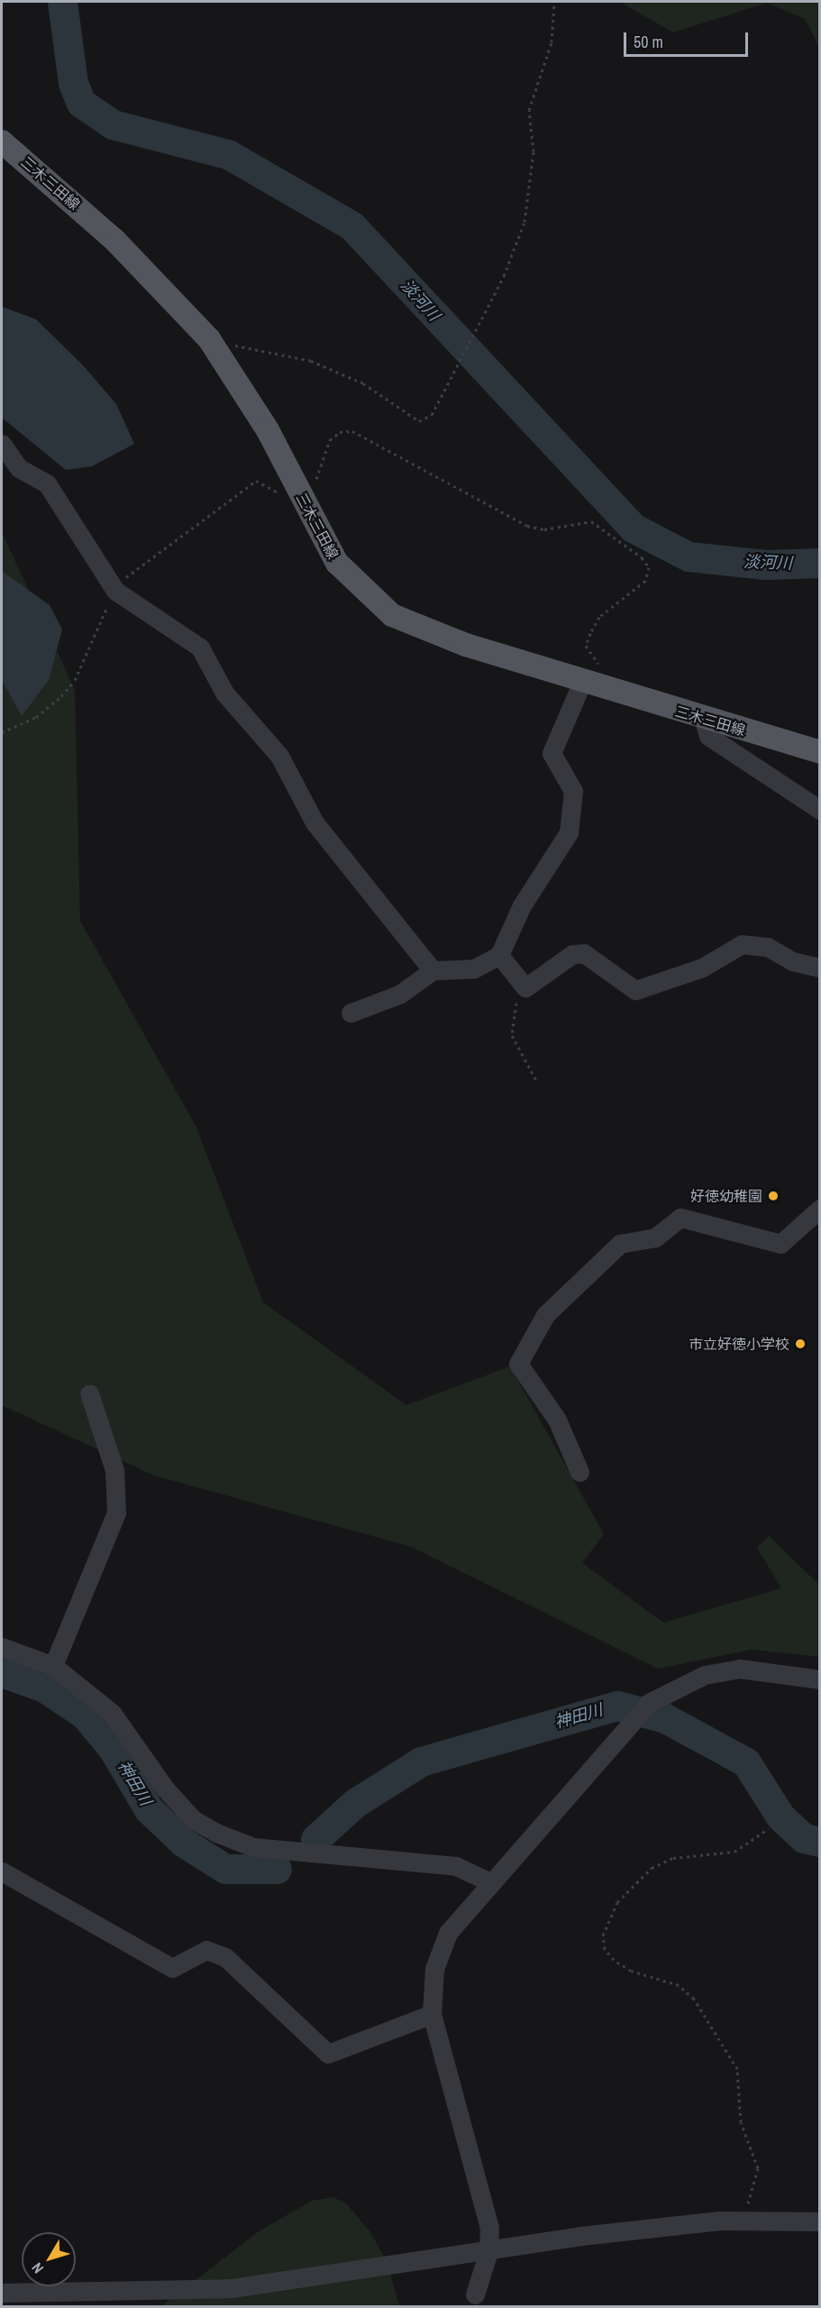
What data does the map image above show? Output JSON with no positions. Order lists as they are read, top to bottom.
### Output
{
  "streets": {
    "main road": ["三木三田線"]
  },
  "water": ["淡河川", "神田川"],
  "places": ["好徳幼稚園", "市立好徳小学校"],
  "scale_bar": "50 m",
  "north": "bottom left"
}
